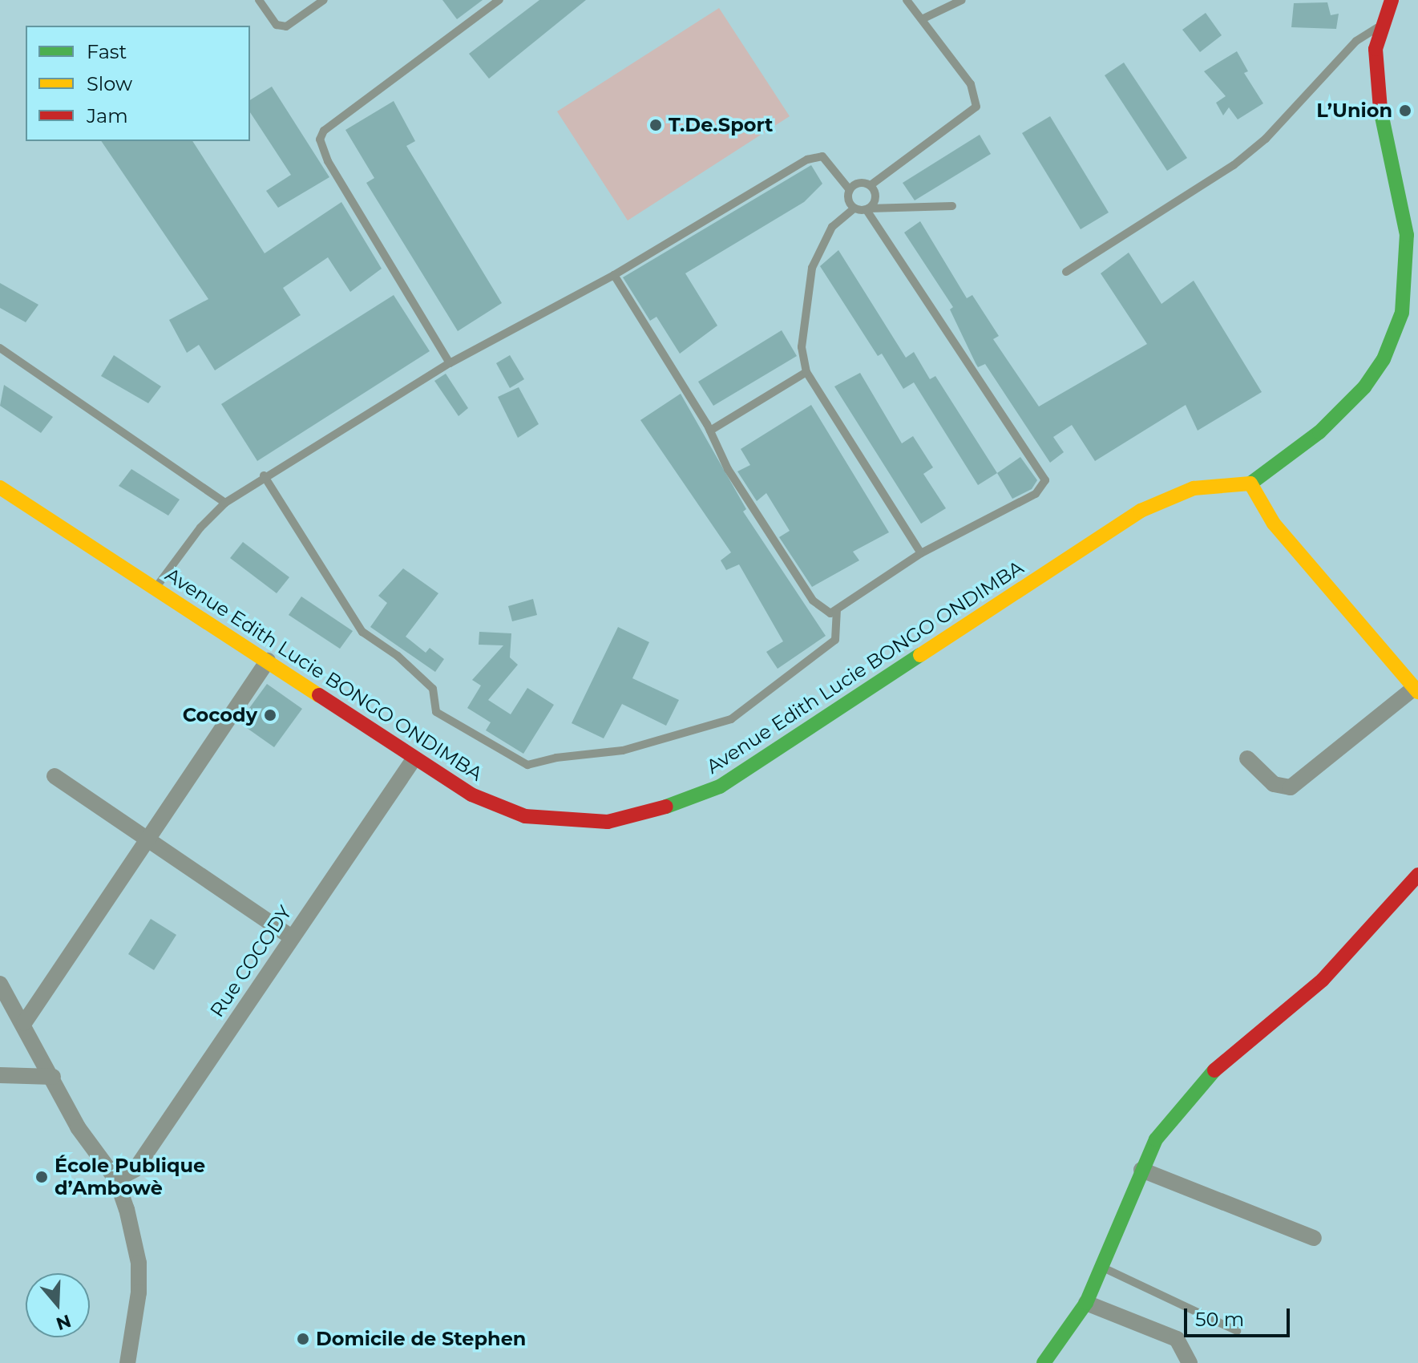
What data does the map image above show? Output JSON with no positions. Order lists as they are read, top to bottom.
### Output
{
  "streets": {
    "main road": ["Avenue Edith Lucie BONGO ONDIMBA"],
    "street": ["Rue COCODY"]
  },
  "crossings": [
    ["Avenue Edith Lucie BONGO ONDIMBA", "Rue COCODY"]
  ],
  "places": [
    "L’Union",
    "T.De.Sport",
    "Cocody",
    "École Publique d’Ambowè",
    "Domicile de Stephen"
  ],
  "legend": ["Fast", "Slow", "Jam"],
  "scale_bar": "50 m",
  "north": "bottom"
}
